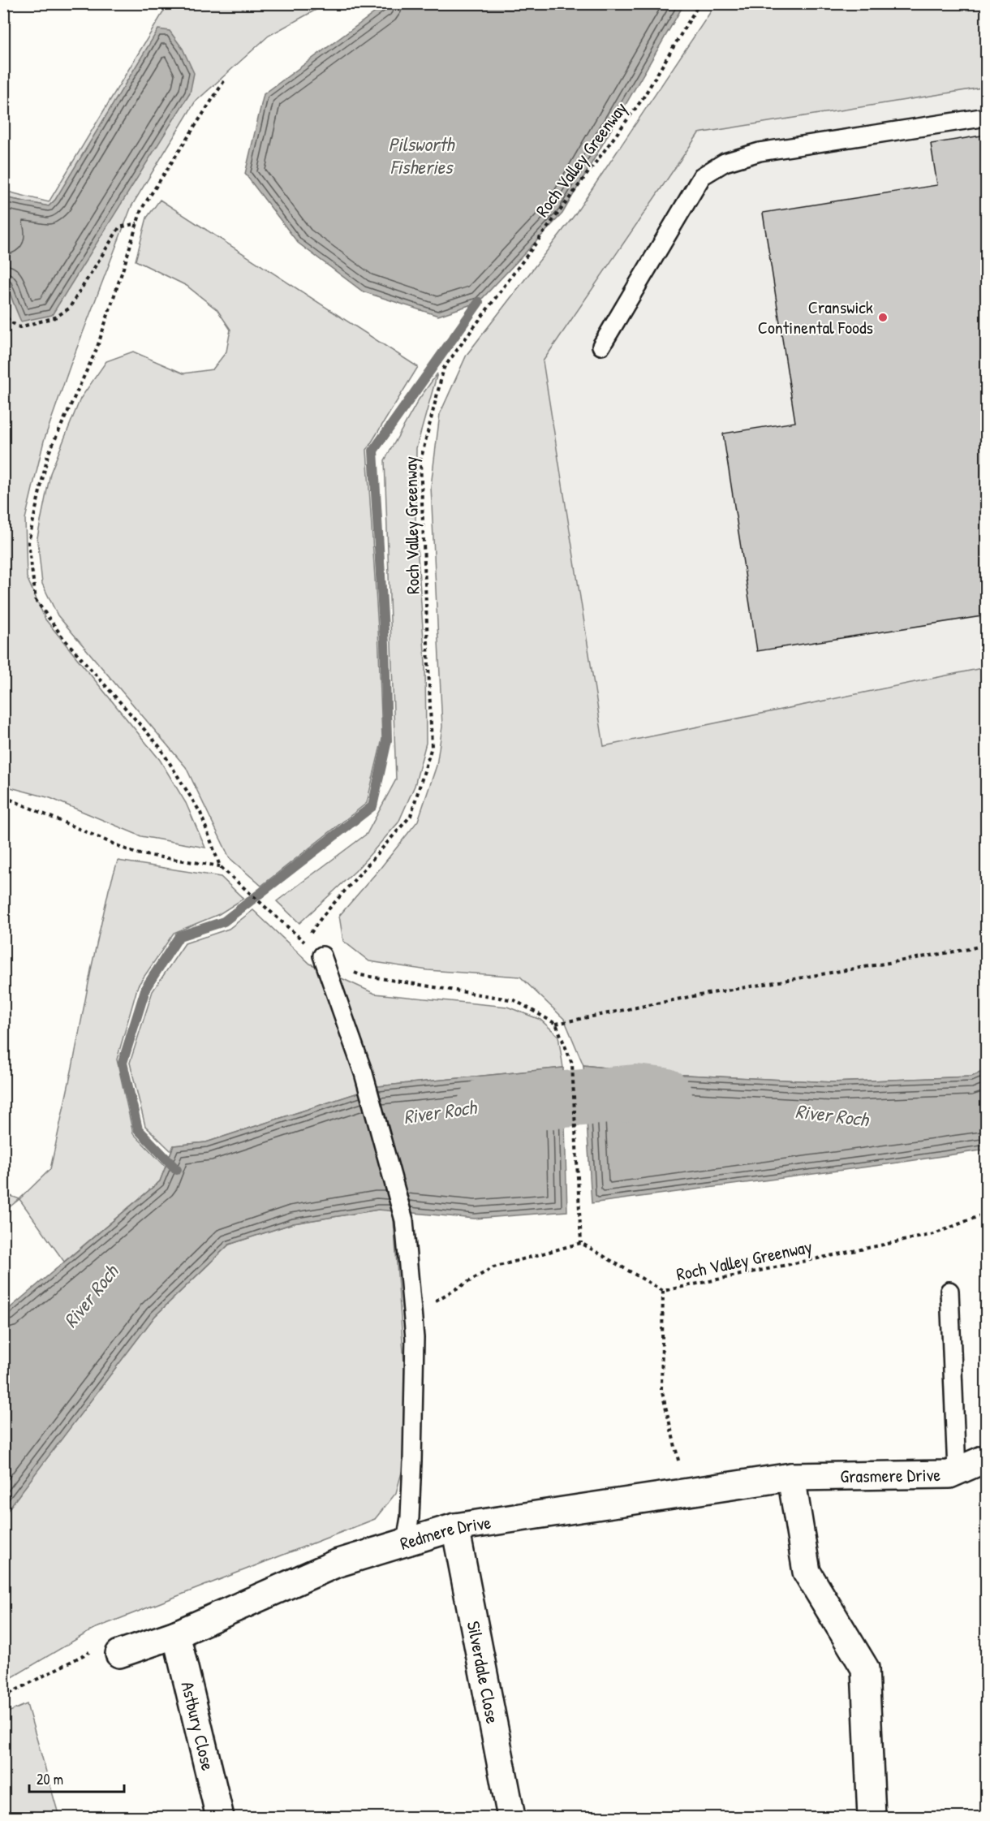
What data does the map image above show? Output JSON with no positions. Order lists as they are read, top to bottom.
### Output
{
  "streets": {
    "street": [
      "Grasmere Drive",
      "Redmere Drive",
      "Silverdale Close",
      "Astbury Close"
    ],
    "path": ["Roch Valley Greenway"]
  },
  "crossings": [
    ["Grasmere Drive", "Redmere Drive"],
    ["Redmere Drive", "Silverdale Close"],
    ["Redmere Drive", "Astbury Close"]
  ],
  "water": ["Pilsworth Fisheries", "River Roch"],
  "places": ["Cranswick Continental Foods"],
  "scale_bar": "20 m"
}
